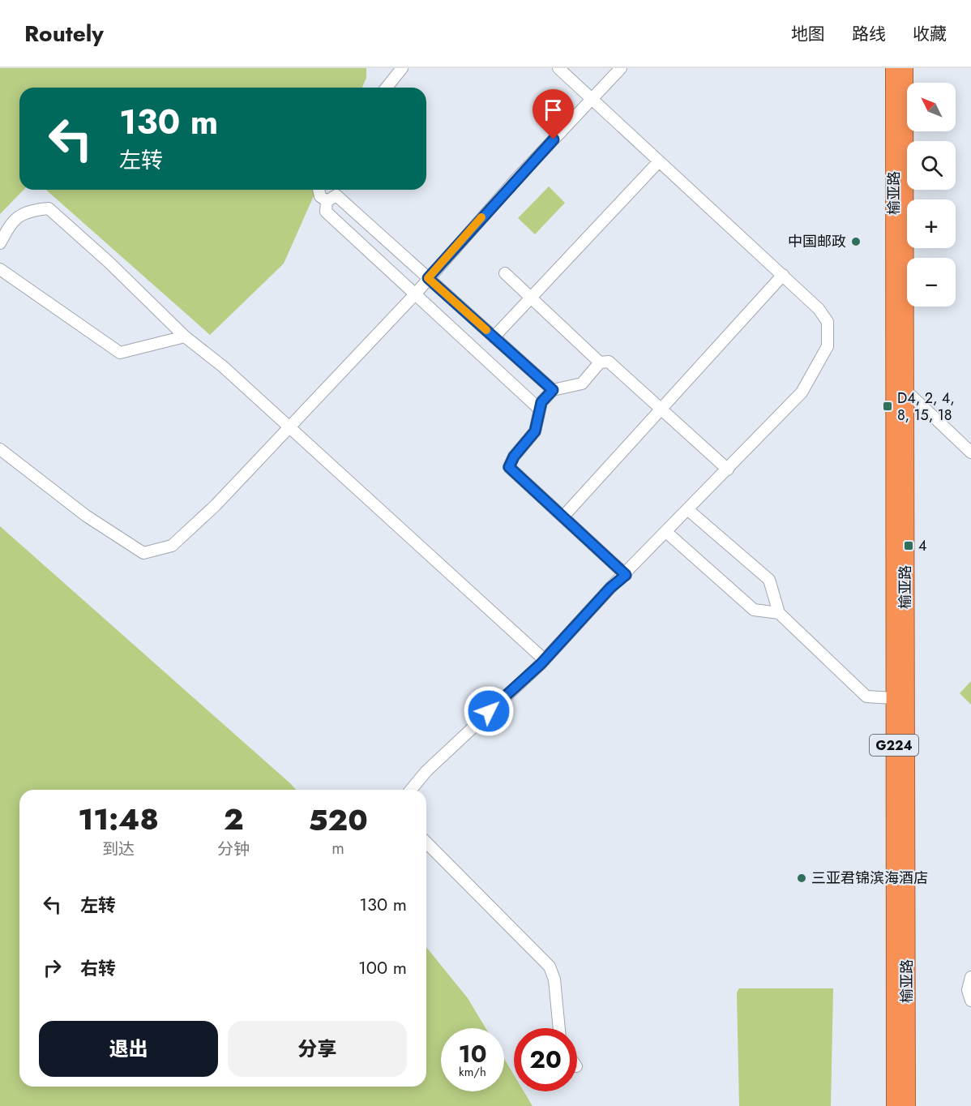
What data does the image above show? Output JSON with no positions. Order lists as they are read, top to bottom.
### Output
{
  "streets": {
    "highway": ["榆亚路", "G224"]
  },
  "places": {
    "other": ["中国邮政", "三亚君锦滨海酒店"],
    "transit": ["D4, 2, 4, 8, 15, 18", "4"]
  },
  "north": "top left",
  "page": {
    "header": "Routely",
    "nav": ["地图", "路线", "收藏"],
    "map_buttons": ["+", "−"],
    "turn": ["130 m", "左转"],
    "eta": [
      "11:48",
      "到达",
      "2",
      "分钟",
      "520",
      "m"
    ],
    "list": [
      {
        "name": "左转",
        "value": "130 m"
      },
      {
        "name": "右转",
        "value": "100 m"
      }
    ],
    "buttons": ["退出", "分享"],
    "speed": "10 km/h",
    "limit": "20"
  }
}
